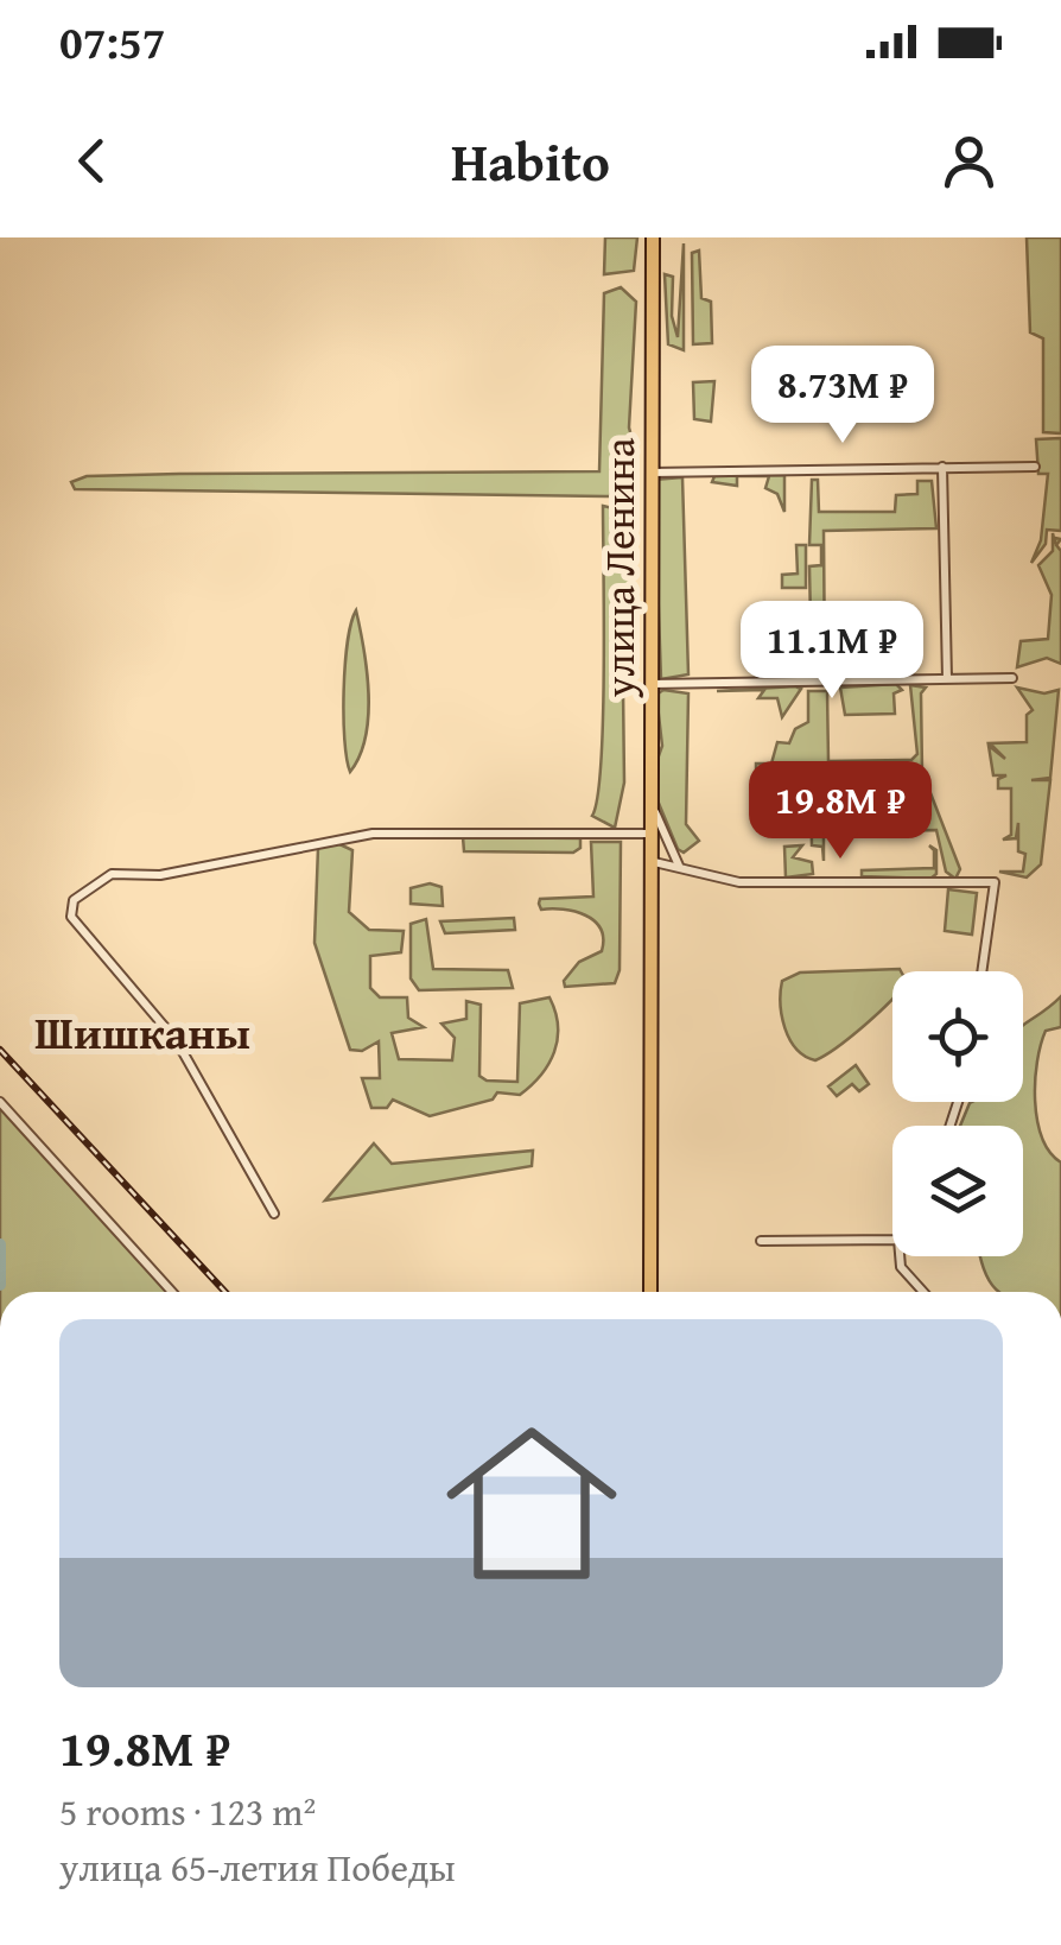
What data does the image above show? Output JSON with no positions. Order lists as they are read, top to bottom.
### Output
{
  "streets": {
    "main road": ["улица Ленина"]
  },
  "districts": ["Шишканы"],
  "page": {
    "status": "07:57",
    "header": "Habito",
    "price": ["8.73M ₽", "11.1M ₽", "19.8M ₽"],
    "list": [
      {
        "name": "19.8M ₽",
        "note": "5 rooms · 123 m² · улица 65-летия Победы"
      }
    ]
  }
}
